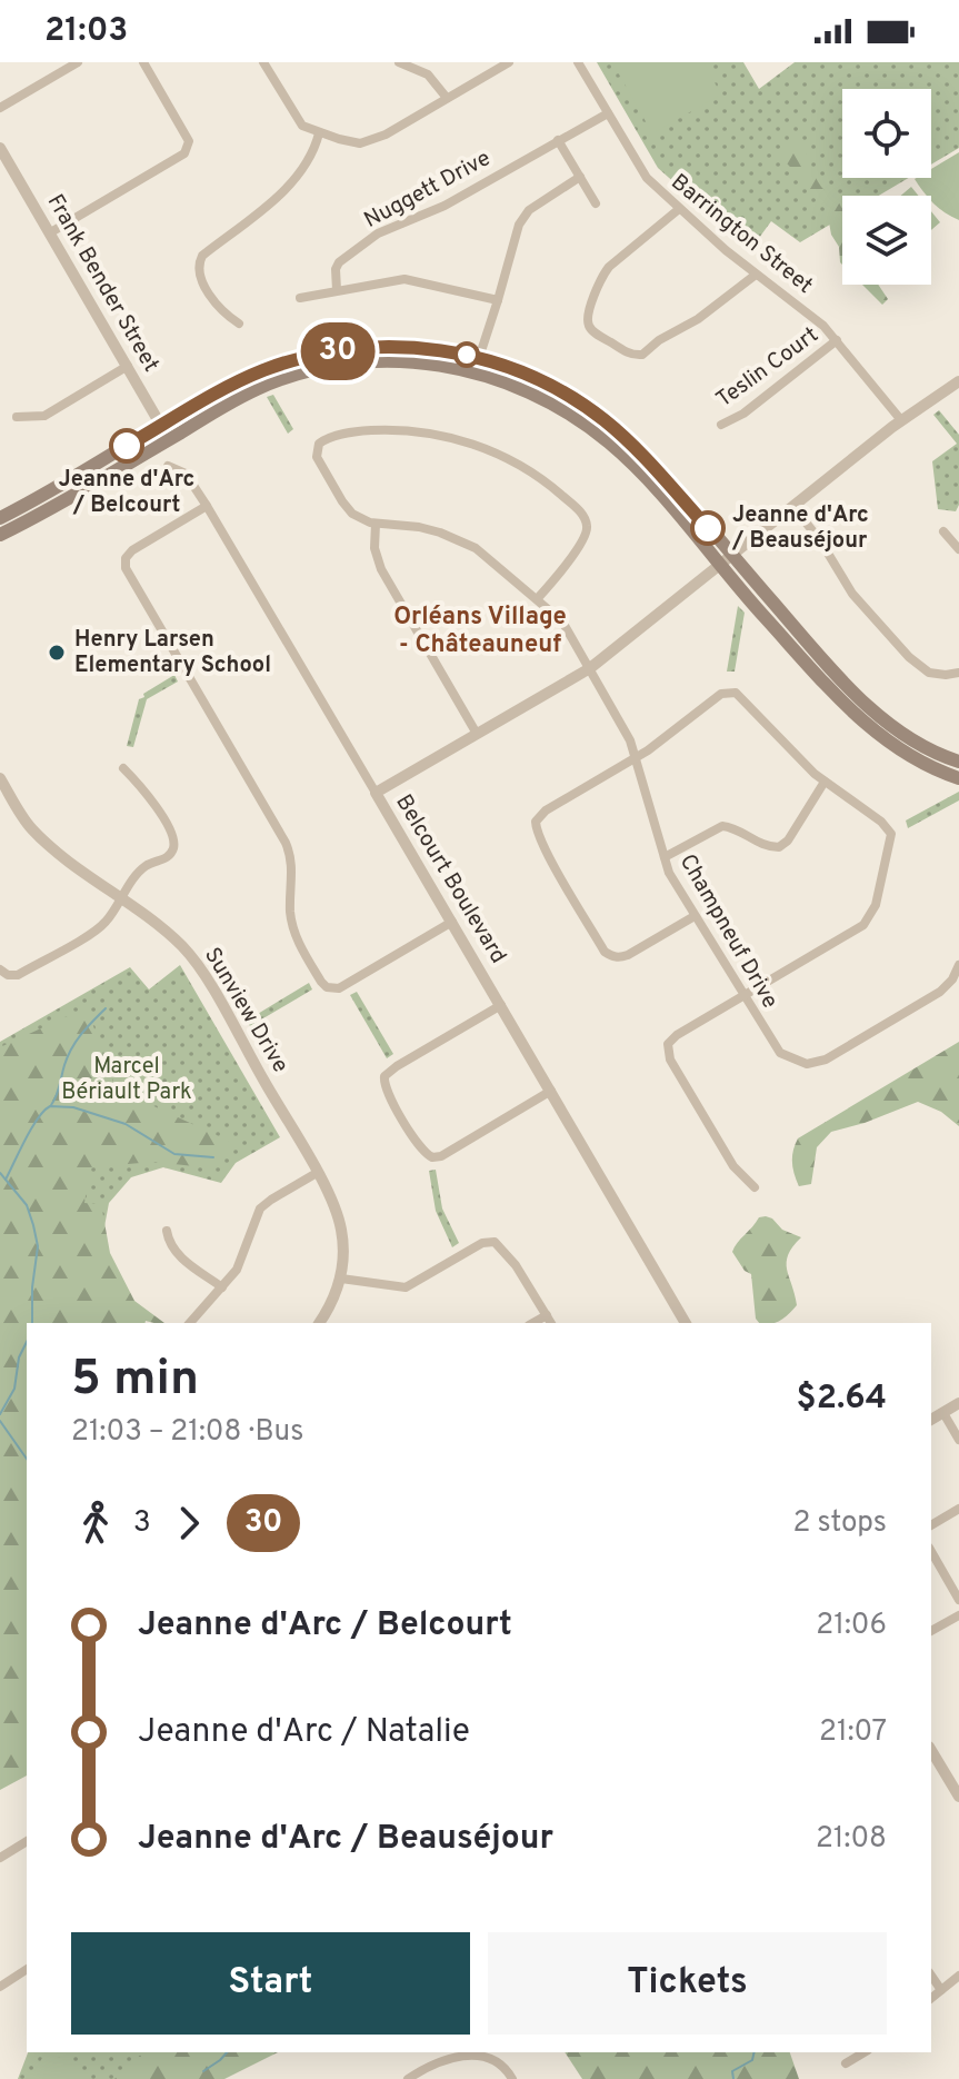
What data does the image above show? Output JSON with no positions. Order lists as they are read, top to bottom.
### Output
{
  "streets": {
    "street": [
      "Nuggett Drive",
      "Barrington Street",
      "Frank Bender Street",
      "Teslin Court",
      "Belcourt Boulevard",
      "Champneuf Drive",
      "Sunview Drive"
    ]
  },
  "crossings": [
    ["Nuggett Drive", "Barrington Street"],
    ["Barrington Street", "Teslin Court"]
  ],
  "districts": ["Orléans Village - Châteauneuf"],
  "parks": ["Marcel Bériault Park"],
  "places": ["Jeanne d'Arc / Belcourt", "Jeanne d'Arc / Beauséjour", "Henry Larsen Elementary School"],
  "lines": ["bus line 30"],
  "page": {
    "status": "21:03",
    "on_map": "30",
    "heading": ["5 min", "21:03 – 21:08 · Bus", "$2.64"],
    "legs": ["3", "30", "2 stops"],
    "list": [
      {
        "name": "Jeanne d'Arc / Belcourt",
        "value": "21:06"
      },
      {
        "name": "Jeanne d'Arc / Natalie",
        "value": "21:07"
      },
      {
        "name": "Jeanne d'Arc / Beauséjour",
        "value": "21:08"
      }
    ],
    "buttons": ["Start", "Tickets"]
  }
}
